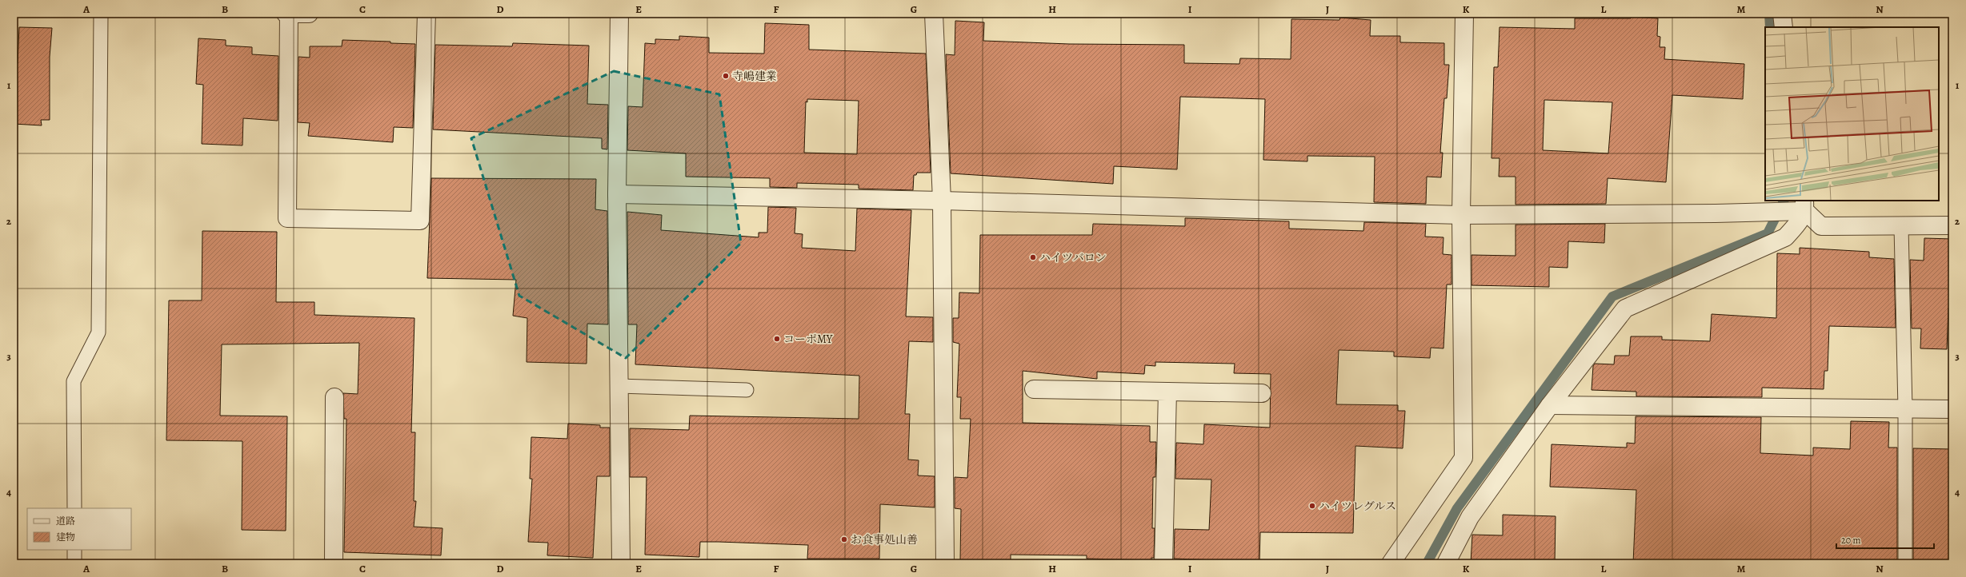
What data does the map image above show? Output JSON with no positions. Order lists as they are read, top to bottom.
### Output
{
  "places": [
    "寺嶋建業",
    "ハイツバロン",
    "コーポMY",
    "ハイツレグルス",
    "お食事処山善"
  ],
  "legend": ["道路", "建物"],
  "scale_bar": "20 m",
  "grid": {
    "columns": [
      "A",
      "B",
      "C",
      "D",
      "E",
      "F",
      "G",
      "H",
      "I",
      "J",
      "K",
      "L",
      "M",
      "N"
    ],
    "rows": [
      "1",
      "2",
      "3",
      "4"
    ]
  }
}
